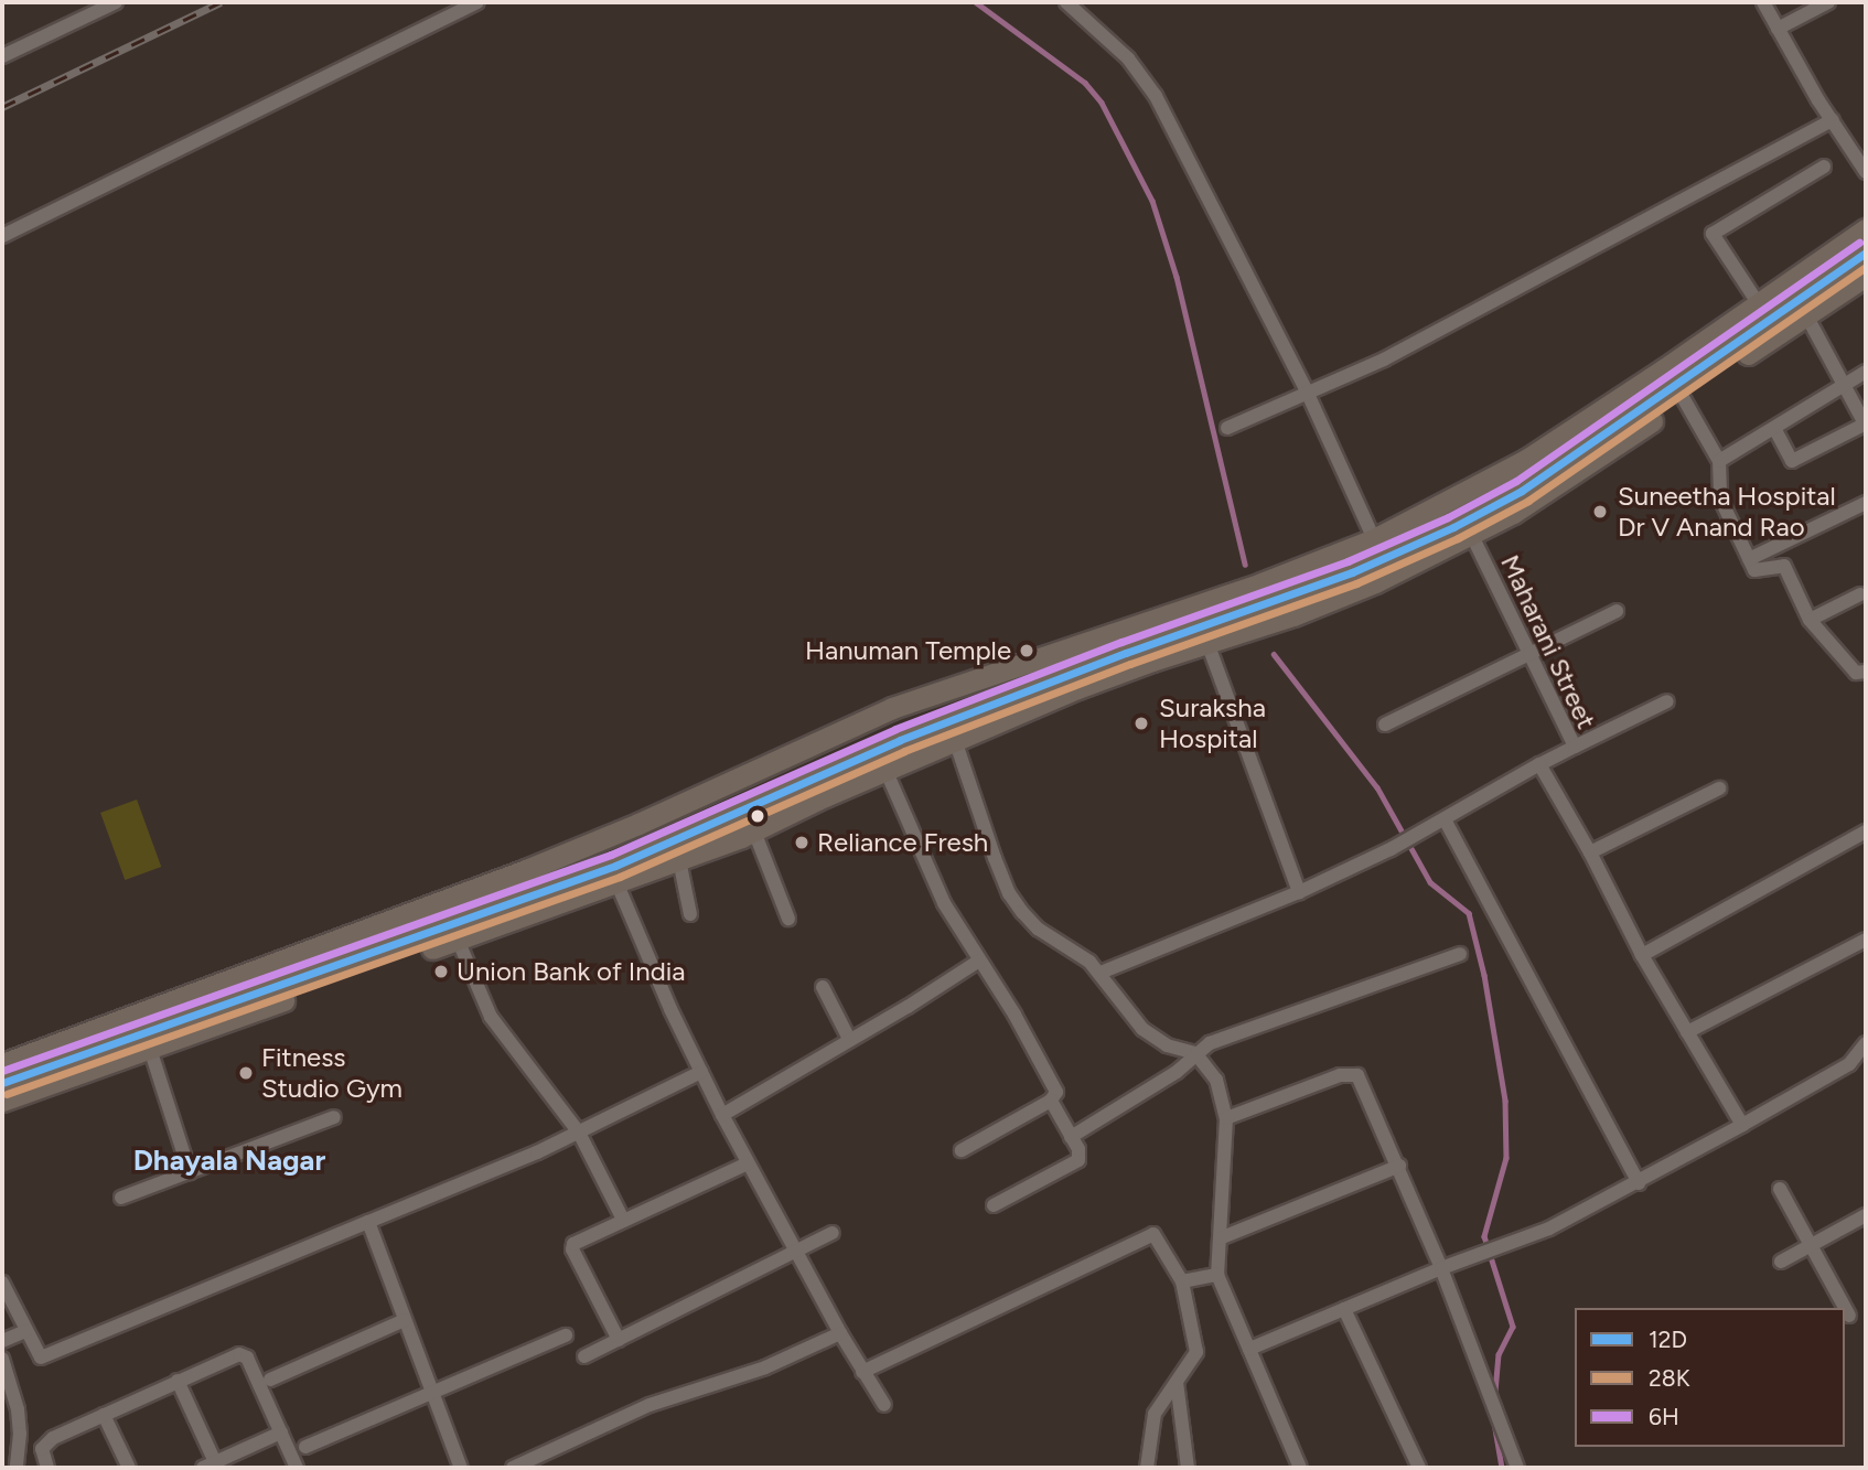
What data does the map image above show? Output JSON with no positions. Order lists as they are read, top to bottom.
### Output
{
  "streets": {
    "street": ["Maharani Street"]
  },
  "districts": ["Dhayala Nagar"],
  "places": [
    "Suneetha Hospital Dr V Anand Rao",
    "Hanuman Temple",
    "Suraksha Hospital",
    "Reliance Fresh",
    "Union Bank of India",
    "Fitness Studio Gym"
  ],
  "lines": ["transit line 6H", "transit line 12D", "transit line 28K"],
  "legend": ["12D", "28K", "6H"]
}
